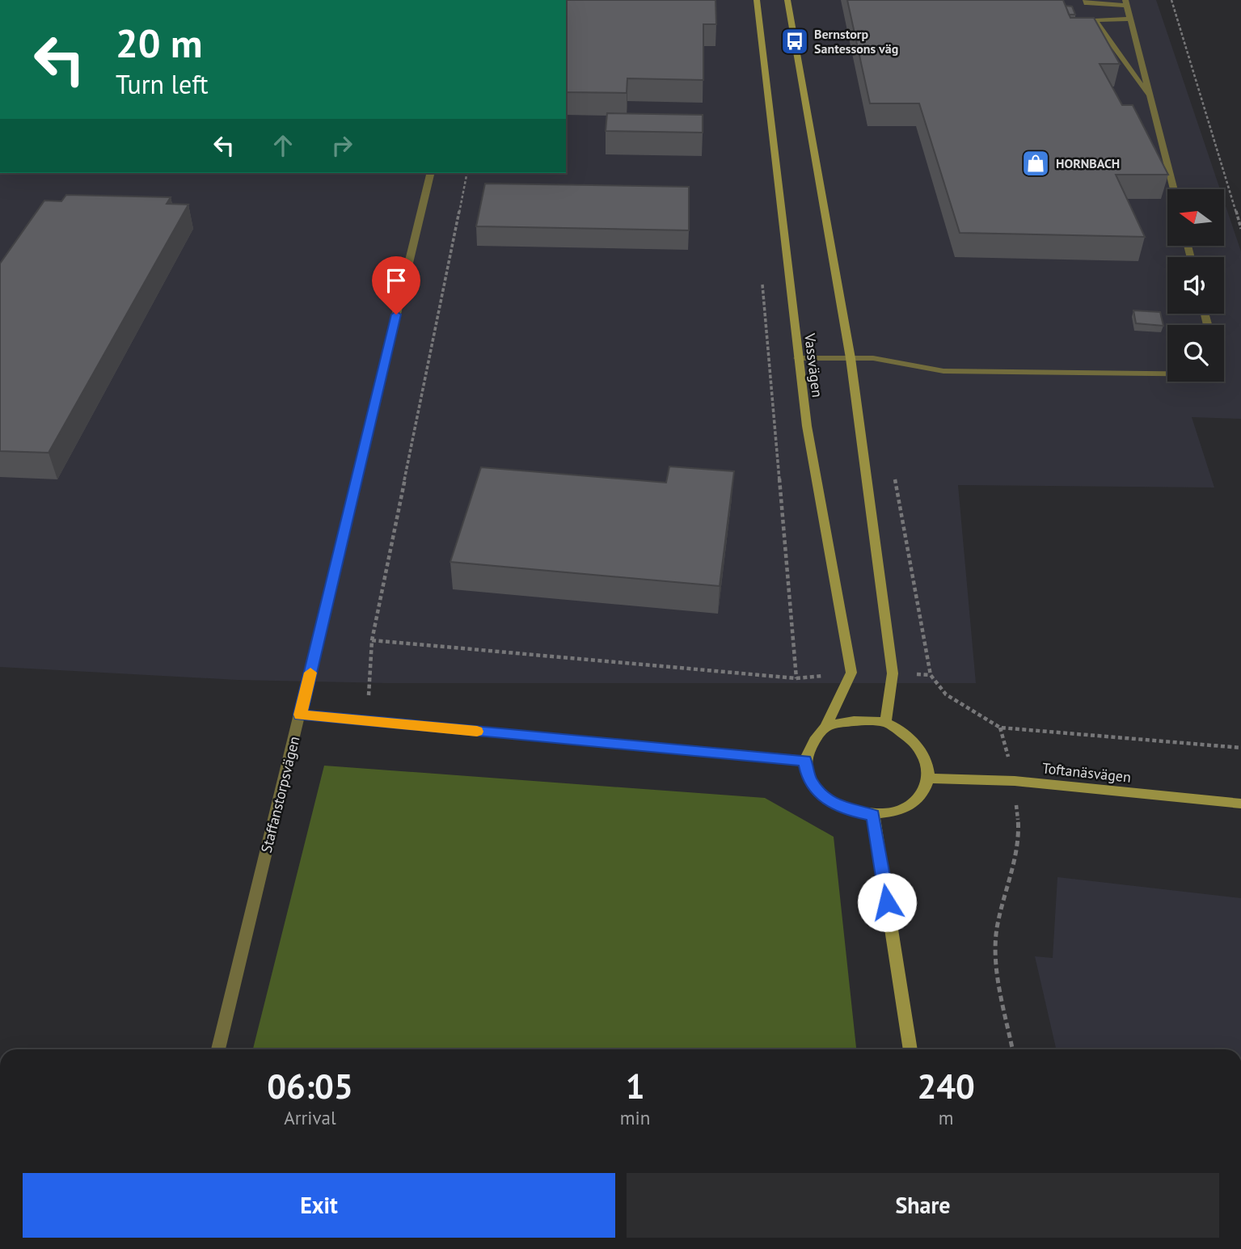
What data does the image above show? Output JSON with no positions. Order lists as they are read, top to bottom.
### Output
{
  "streets": {
    "street": ["Vassvägen", "Toftanäsvägen", "Staffanstorpsvägen"]
  },
  "places": {
    "bus stop": ["Bernstorp Santessons väg"],
    "shop": ["HORNBACH"]
  },
  "north": "left",
  "page": {
    "turn": ["20 m", "Turn left"],
    "eta": [
      "06:05",
      "Arrival",
      "1",
      "min",
      "240",
      "m"
    ],
    "buttons": ["Exit", "Share"]
  }
}
